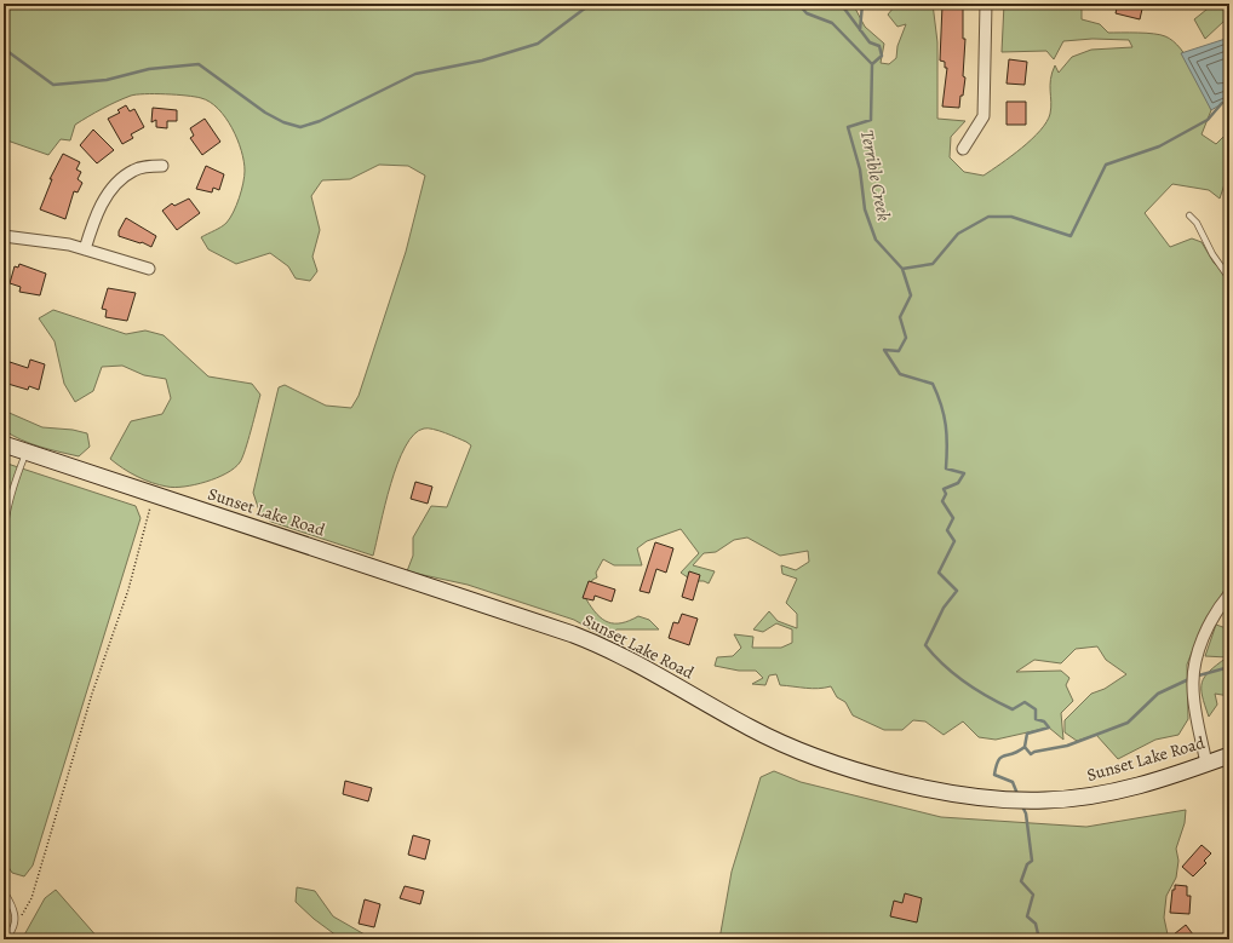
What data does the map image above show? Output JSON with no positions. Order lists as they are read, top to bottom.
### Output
{
  "streets": {
    "main road": ["Sunset Lake Road"]
  },
  "water": ["Terrible Creek"]
}
